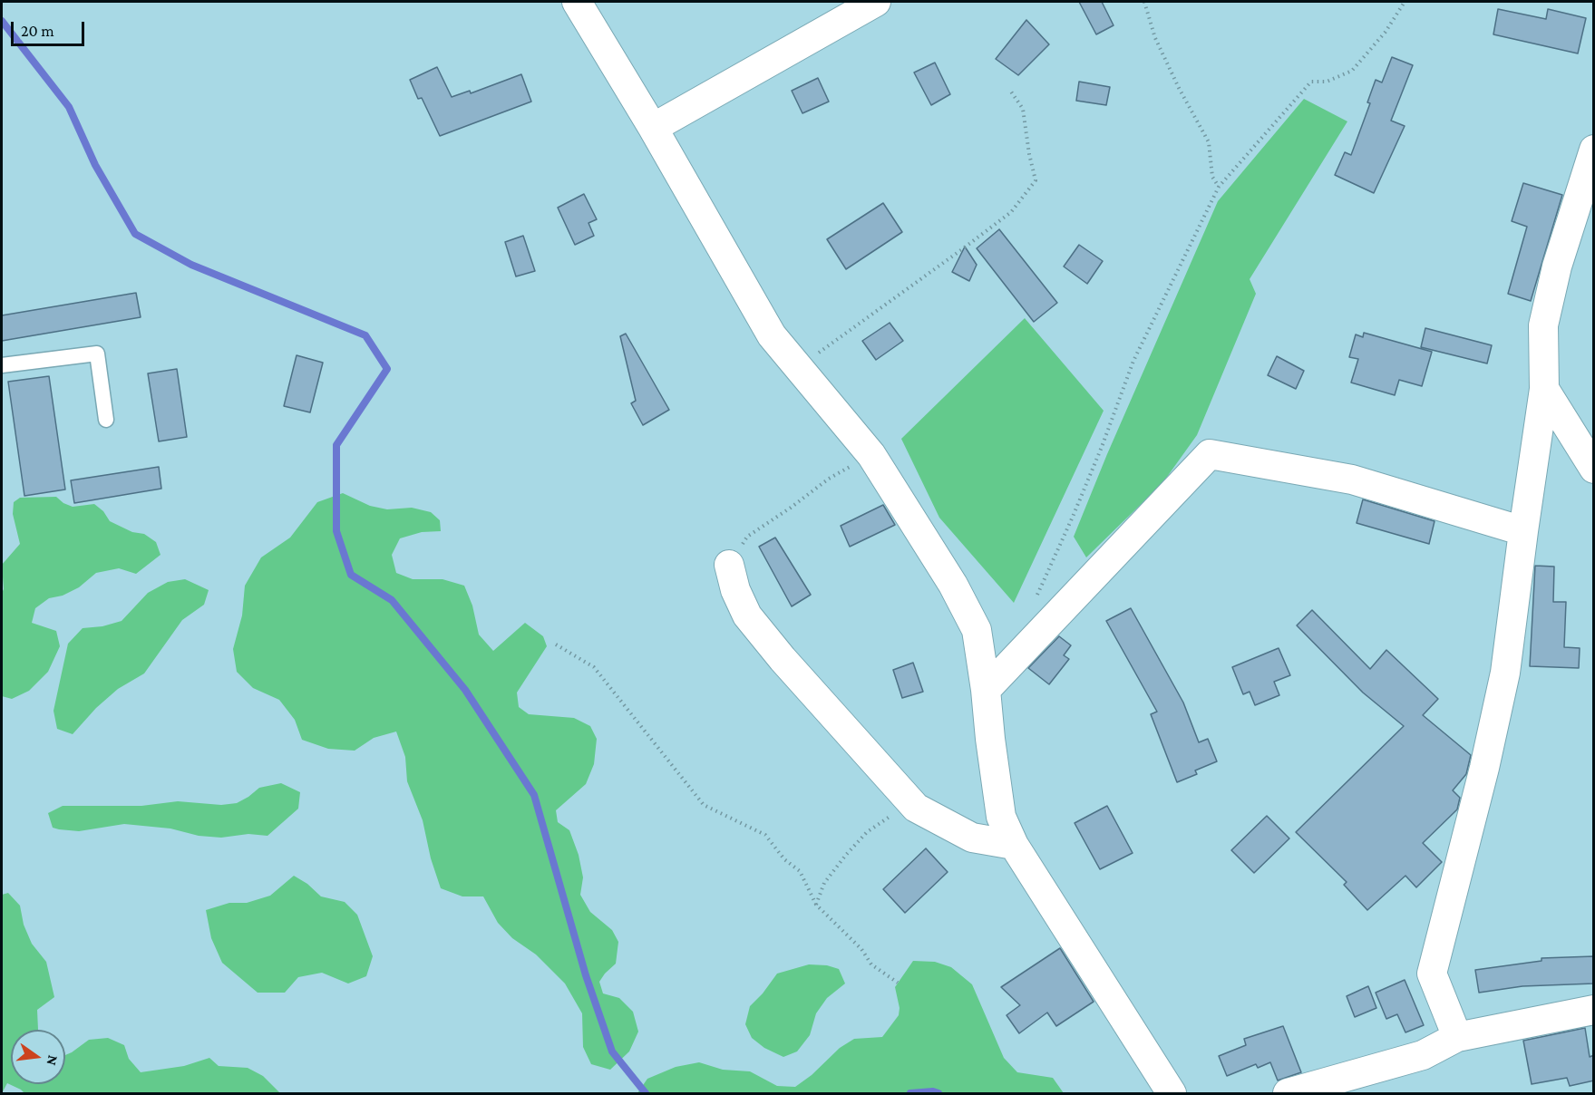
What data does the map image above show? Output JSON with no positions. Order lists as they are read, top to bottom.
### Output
{
  "scale_bar": "20 m",
  "north": "right"
}
